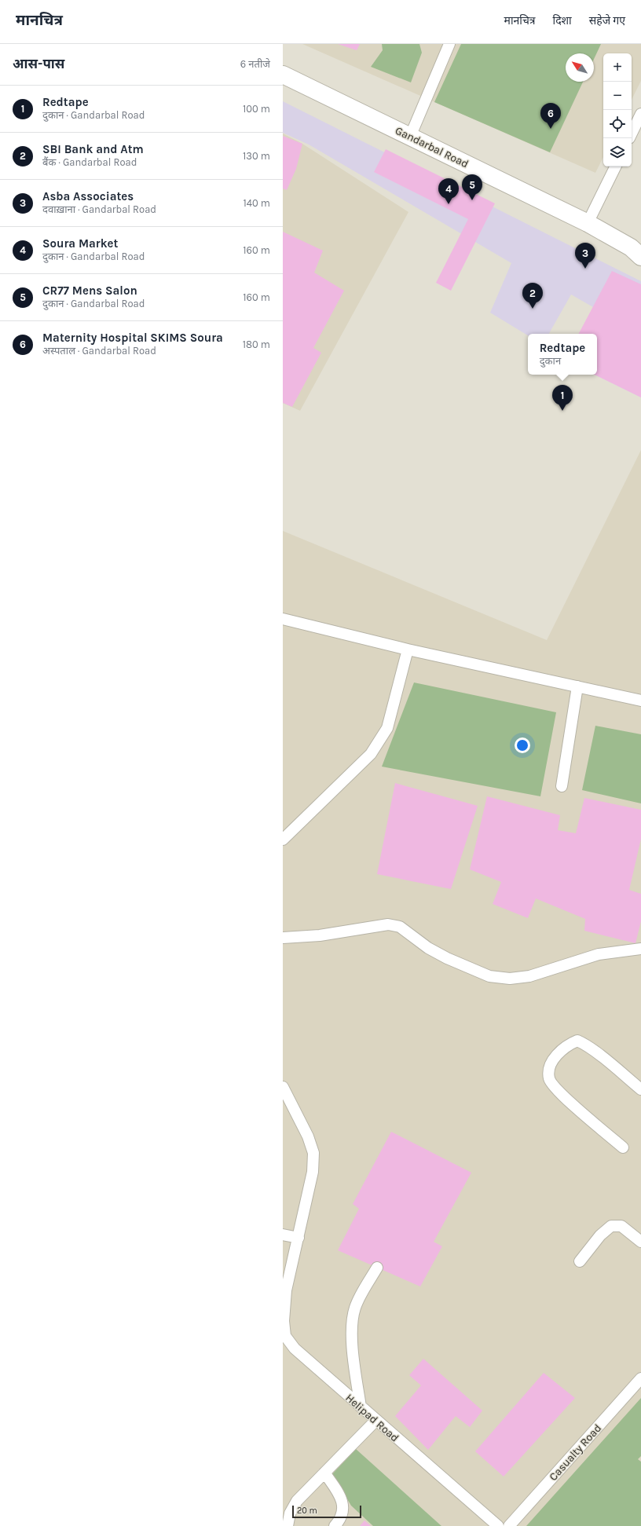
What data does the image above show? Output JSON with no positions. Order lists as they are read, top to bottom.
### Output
{
  "streets": {
    "main road": ["Gandarbal Road"],
    "lane": ["Helipad Road", "Casualty Road"]
  },
  "scale_bar": "20 m",
  "north": "top left",
  "page": {
    "header": "मानचित्र",
    "nav": ["मानचित्र", "दिशा", "सहेजे गए"],
    "heading": ["आस-पास", "6 नतीजे"],
    "map_buttons": ["+", "−"],
    "list": [
      {
        "mark": "1",
        "name": "Redtape",
        "note": "दुकान · Gandarbal Road",
        "value": "100 m"
      },
      {
        "mark": "2",
        "name": "SBI Bank and Atm",
        "note": "बैंक · Gandarbal Road",
        "value": "130 m"
      },
      {
        "mark": "3",
        "name": "Asba Associates",
        "note": "दवाख़ाना · Gandarbal Road",
        "value": "140 m"
      },
      {
        "mark": "4",
        "name": "Soura Market",
        "note": "दुकान · Gandarbal Road",
        "value": "160 m"
      },
      {
        "mark": "5",
        "name": "CR77 Mens Salon",
        "note": "दुकान · Gandarbal Road",
        "value": "160 m"
      },
      {
        "mark": "6",
        "name": "Maternity Hospital SKIMS Soura",
        "note": "अस्पताल · Gandarbal Road",
        "value": "180 m"
      }
    ],
    "pins": [
      "6",
      "5",
      "4",
      "3",
      "2",
      "1"
    ],
    "popup": ["Redtape", "दुकान"],
    "scale": "20 m"
  }
}
